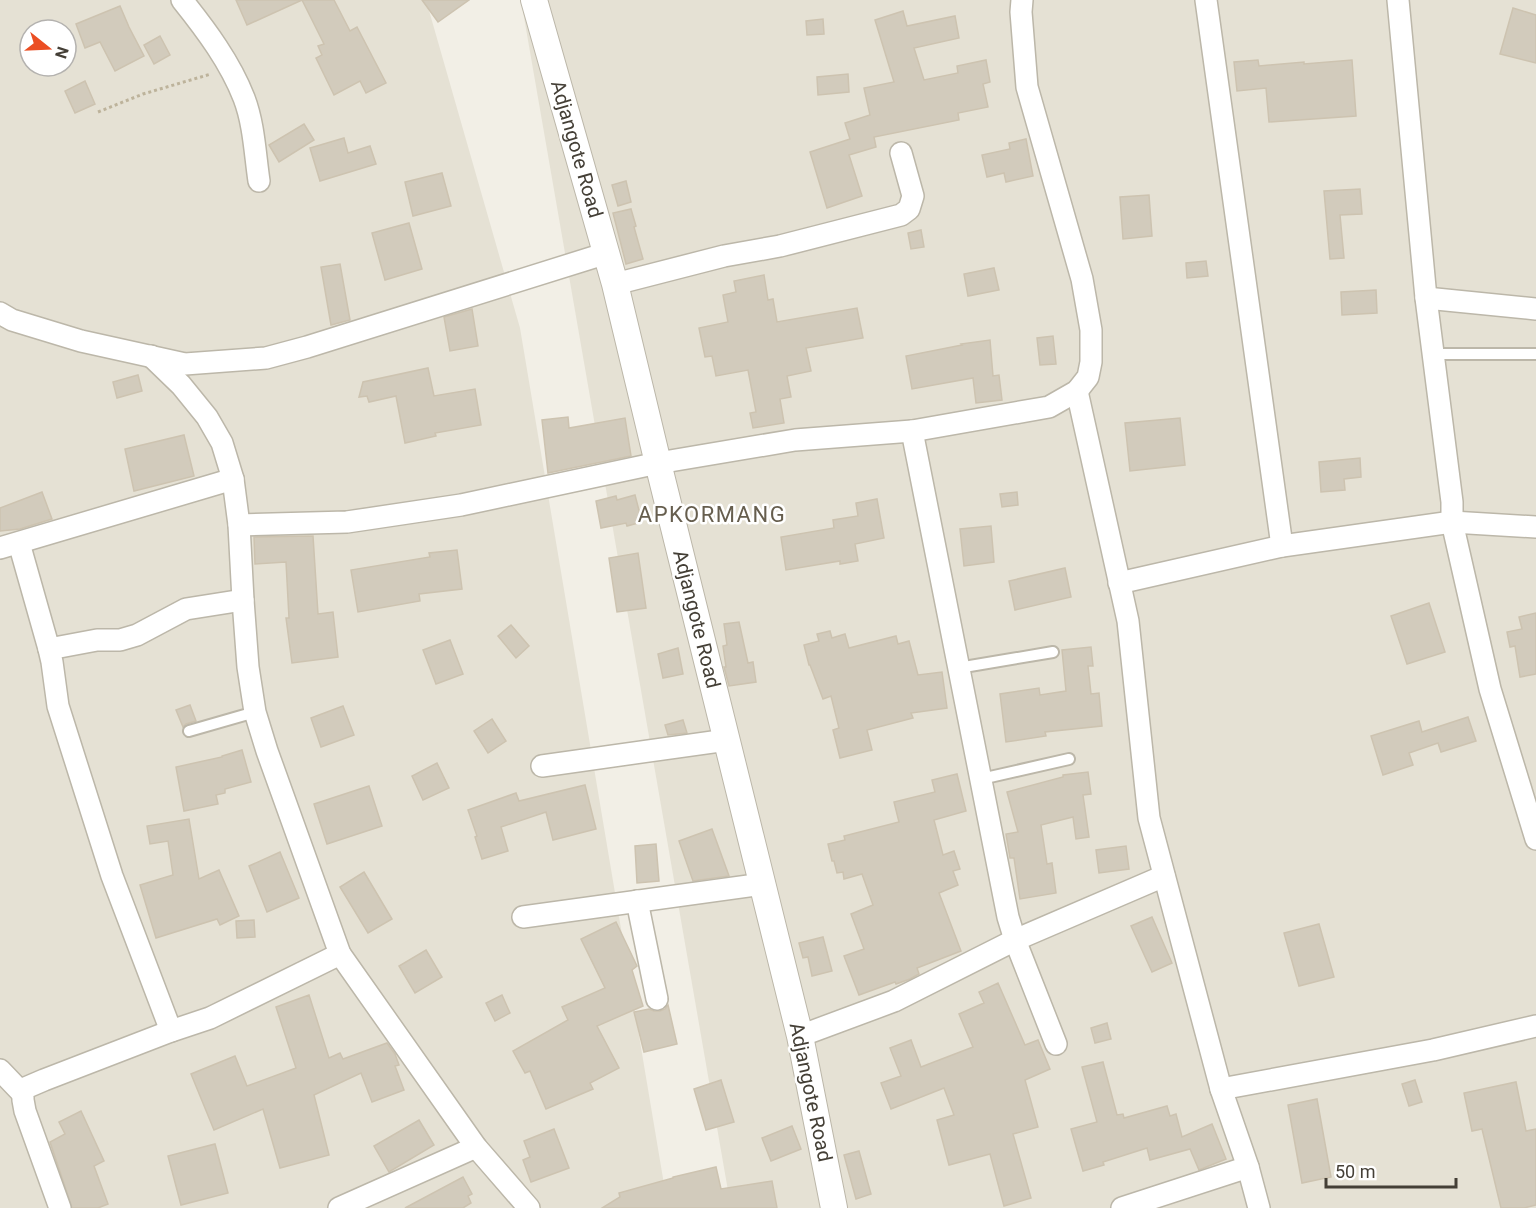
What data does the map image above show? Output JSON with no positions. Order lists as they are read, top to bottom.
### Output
{
  "streets": {
    "street": ["Adjangote Road"]
  },
  "districts": ["APKORMANG"],
  "scale_bar": "50 m",
  "north": "right"
}
